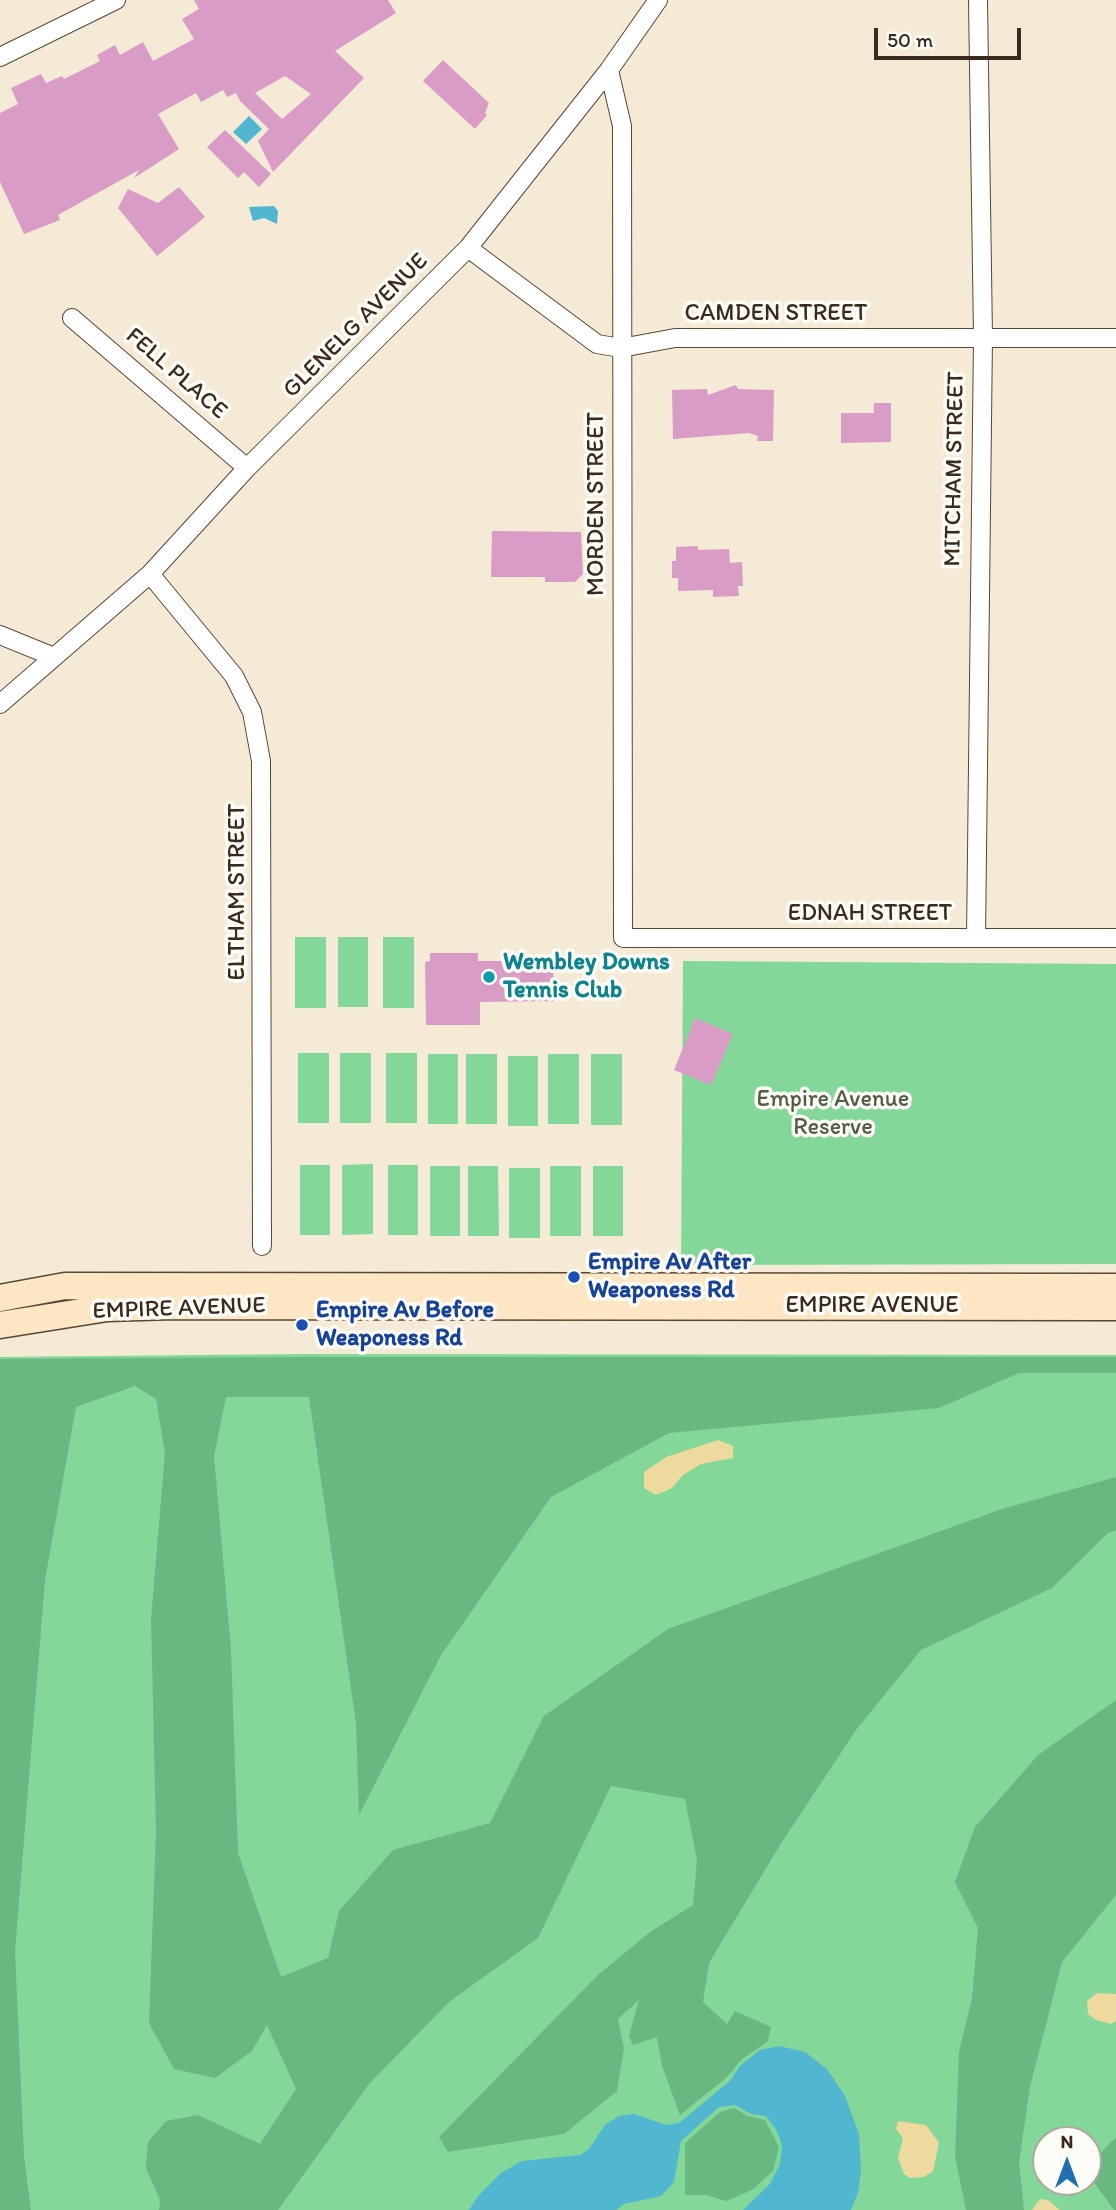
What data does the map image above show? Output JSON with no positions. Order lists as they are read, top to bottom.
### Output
{
  "streets": {
    "main road": ["EMPIRE AVENUE"],
    "street": [
      "CAMDEN STREET",
      "GLENELG AVENUE",
      "FELL PLACE",
      "MITCHAM STREET",
      "MORDEN STREET",
      "ELTHAM STREET",
      "EDNAH STREET"
    ]
  },
  "crossings": [
    ["CAMDEN STREET", "GLENELG AVENUE"],
    ["CAMDEN STREET", "MITCHAM STREET"],
    ["CAMDEN STREET", "MORDEN STREET"],
    ["GLENELG AVENUE", "FELL PLACE"],
    ["GLENELG AVENUE", "MORDEN STREET"],
    ["GLENELG AVENUE", "ELTHAM STREET"],
    ["MITCHAM STREET", "EDNAH STREET"],
    ["MORDEN STREET", "EDNAH STREET"]
  ],
  "parks": ["Empire Avenue Reserve"],
  "places": ["Wembley Downs Tennis Club", "Empire Av After Weaponess Rd", "Empire Av Before Weaponess Rd"],
  "scale_bar": "50 m",
  "north": "top"
}
